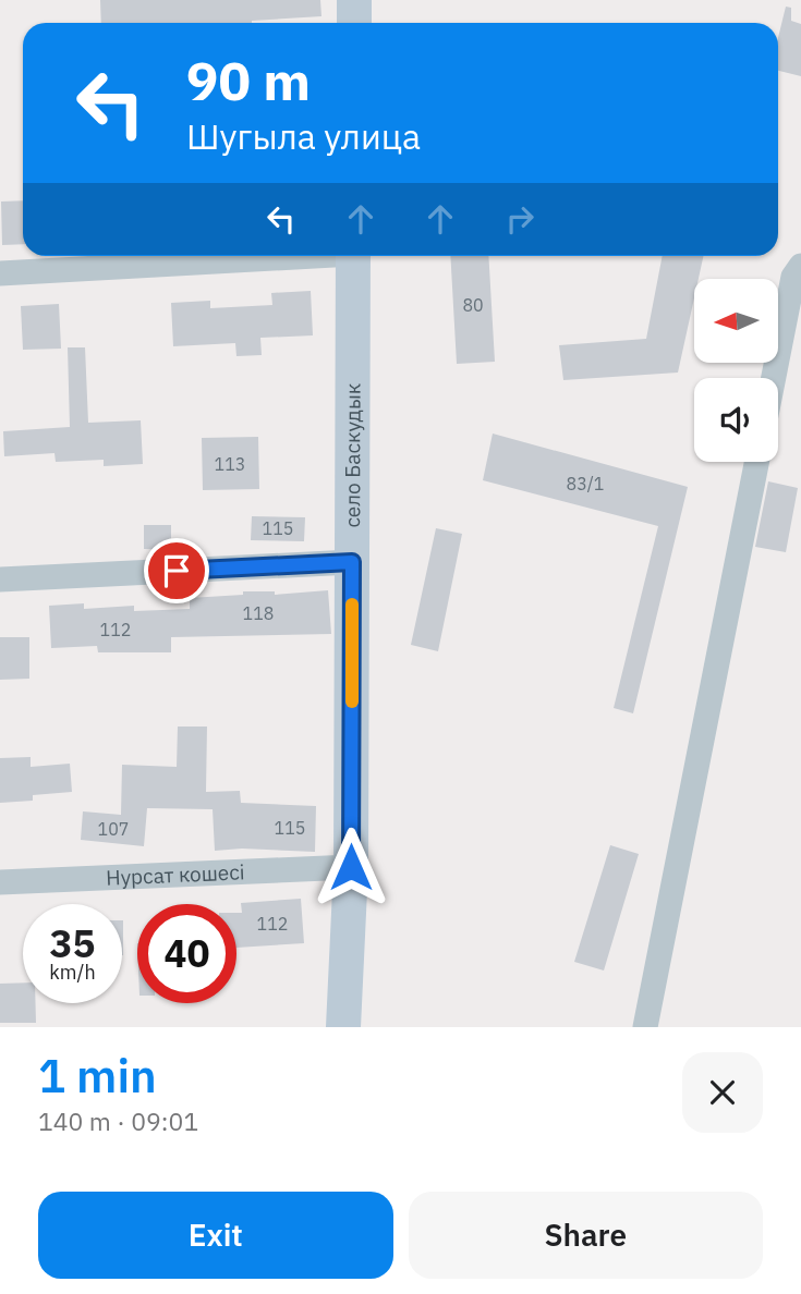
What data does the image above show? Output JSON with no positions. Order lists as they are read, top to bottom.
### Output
{
  "streets": {
    "street": ["село Баскудык", "Нурсат кошесi"]
  },
  "crossings": [
    ["село Баскудык", "Нурсат кошесi"]
  ],
  "house_numbers": [
    "80",
    "113",
    "83/1",
    "115",
    "118",
    "112",
    "115",
    "107",
    "112"
  ],
  "north": "left",
  "page": {
    "turn": ["90 m", "Шугыла улица"],
    "speed": "35 km/h",
    "limit": "40",
    "heading": ["1 min", "140 m · 09:01"],
    "buttons": ["Exit", "Share"]
  }
}
